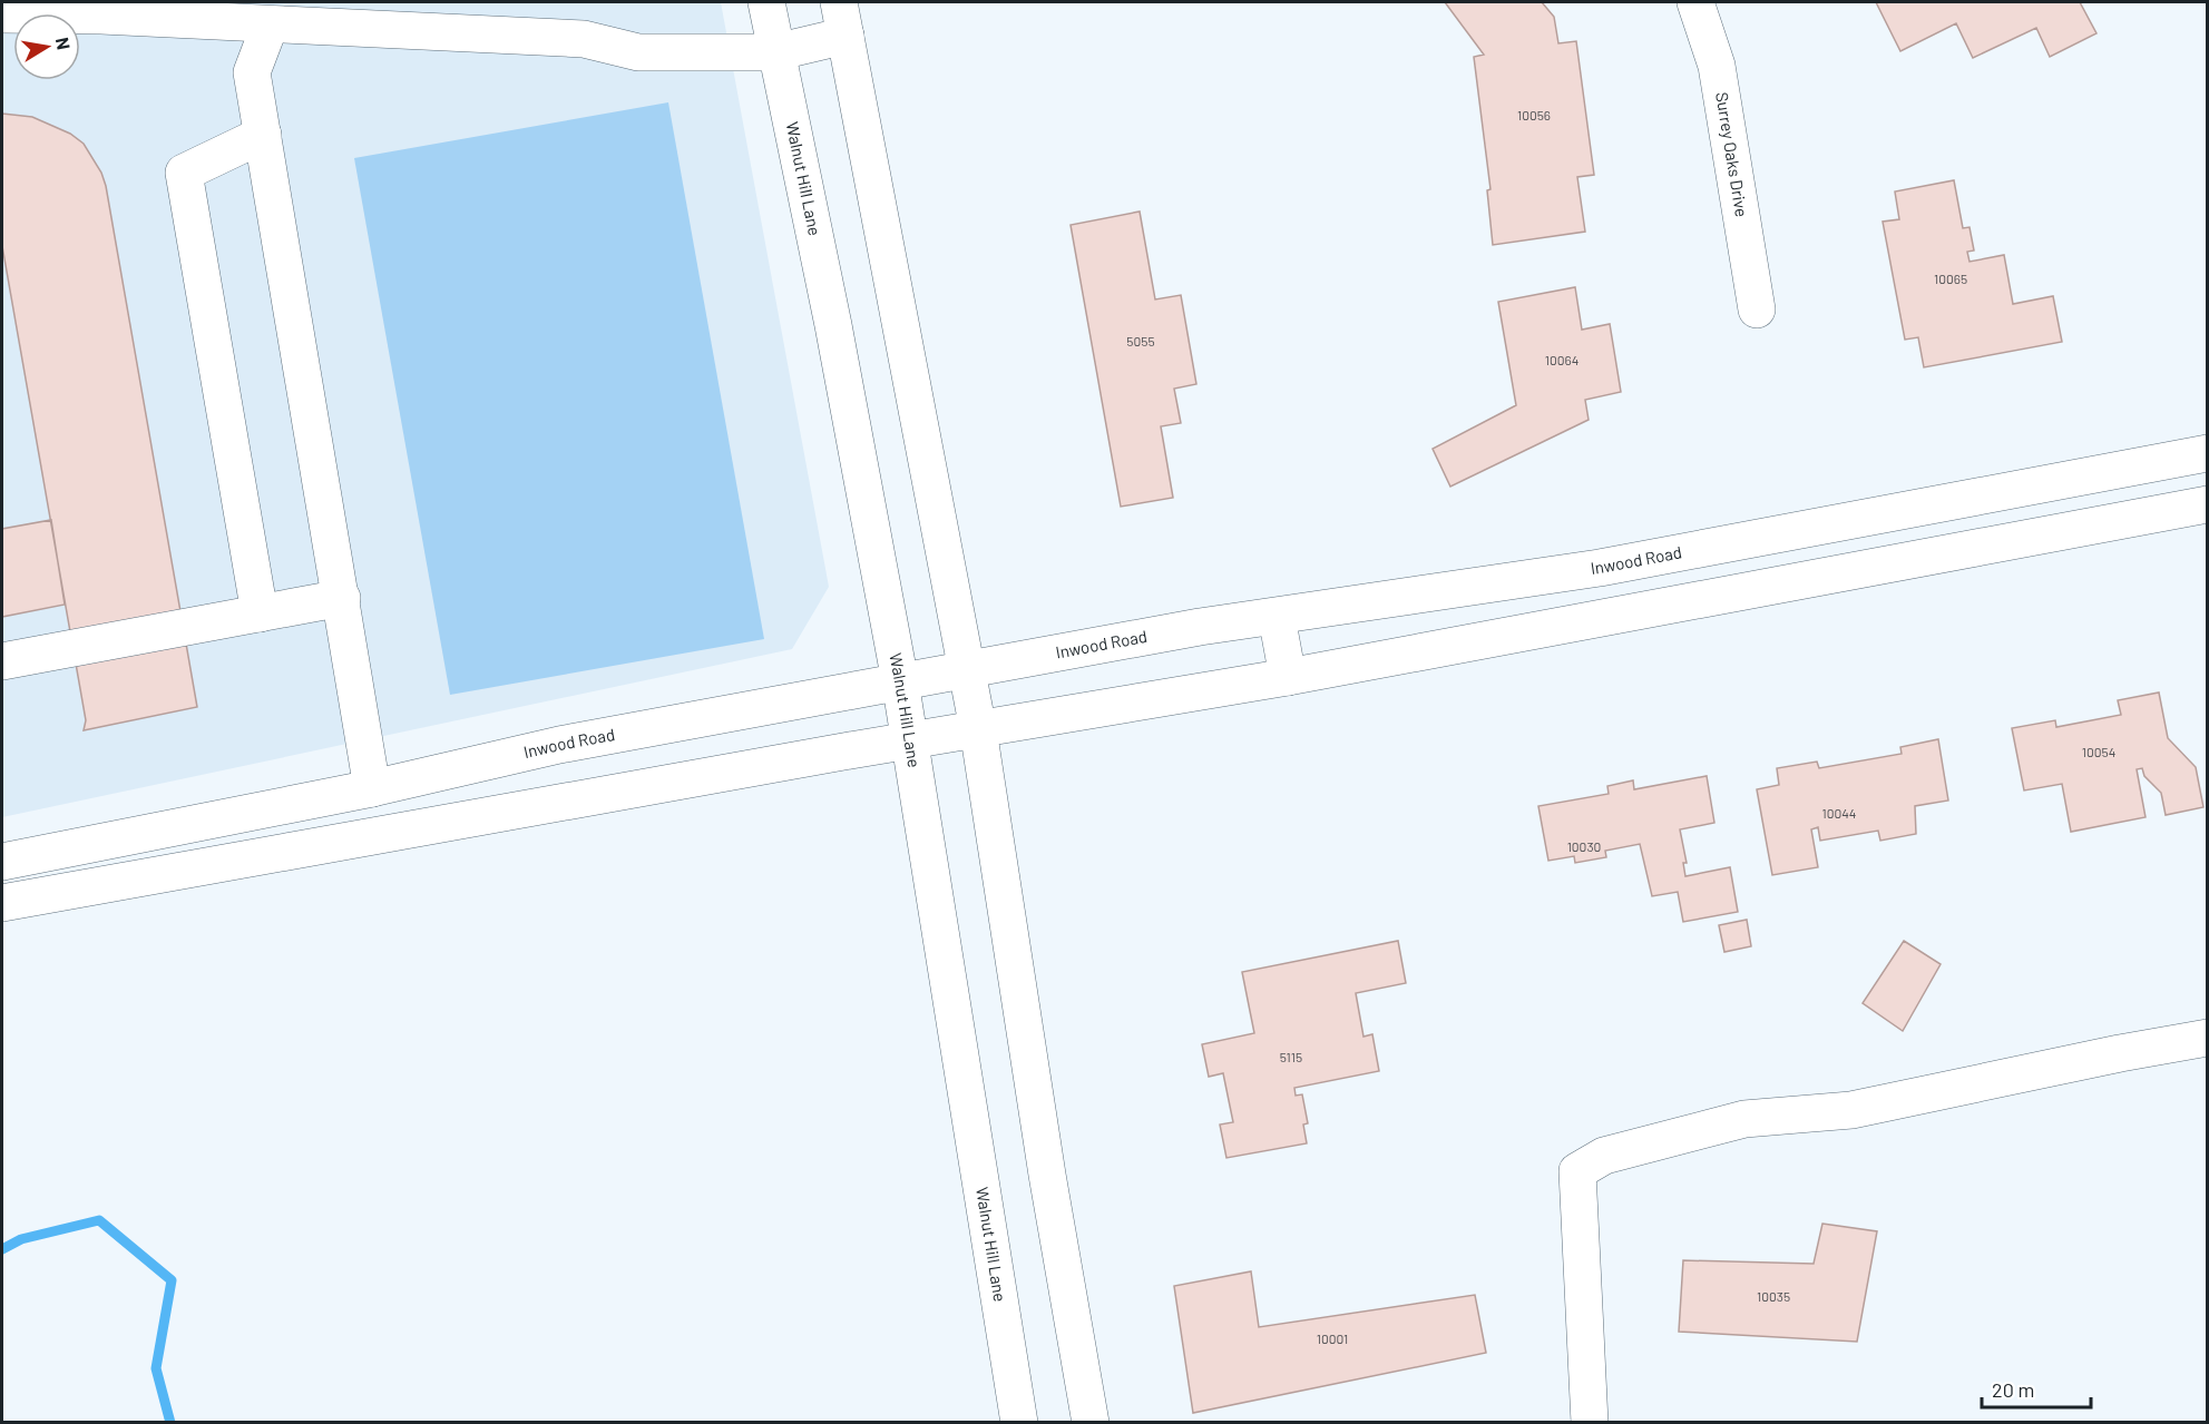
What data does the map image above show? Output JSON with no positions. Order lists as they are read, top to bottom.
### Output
{
  "streets": {
    "main road": ["Surrey Oaks Drive", "Walnut Hill Lane", "Inwood Road"]
  },
  "crossings": [
    ["Walnut Hill Lane", "Inwood Road"]
  ],
  "house_numbers": [
    "10056",
    "10065",
    "5055",
    "10064",
    "10054",
    "10044",
    "10030",
    "5115",
    "10035",
    "10001"
  ],
  "scale_bar": "20 m",
  "north": "right"
}
